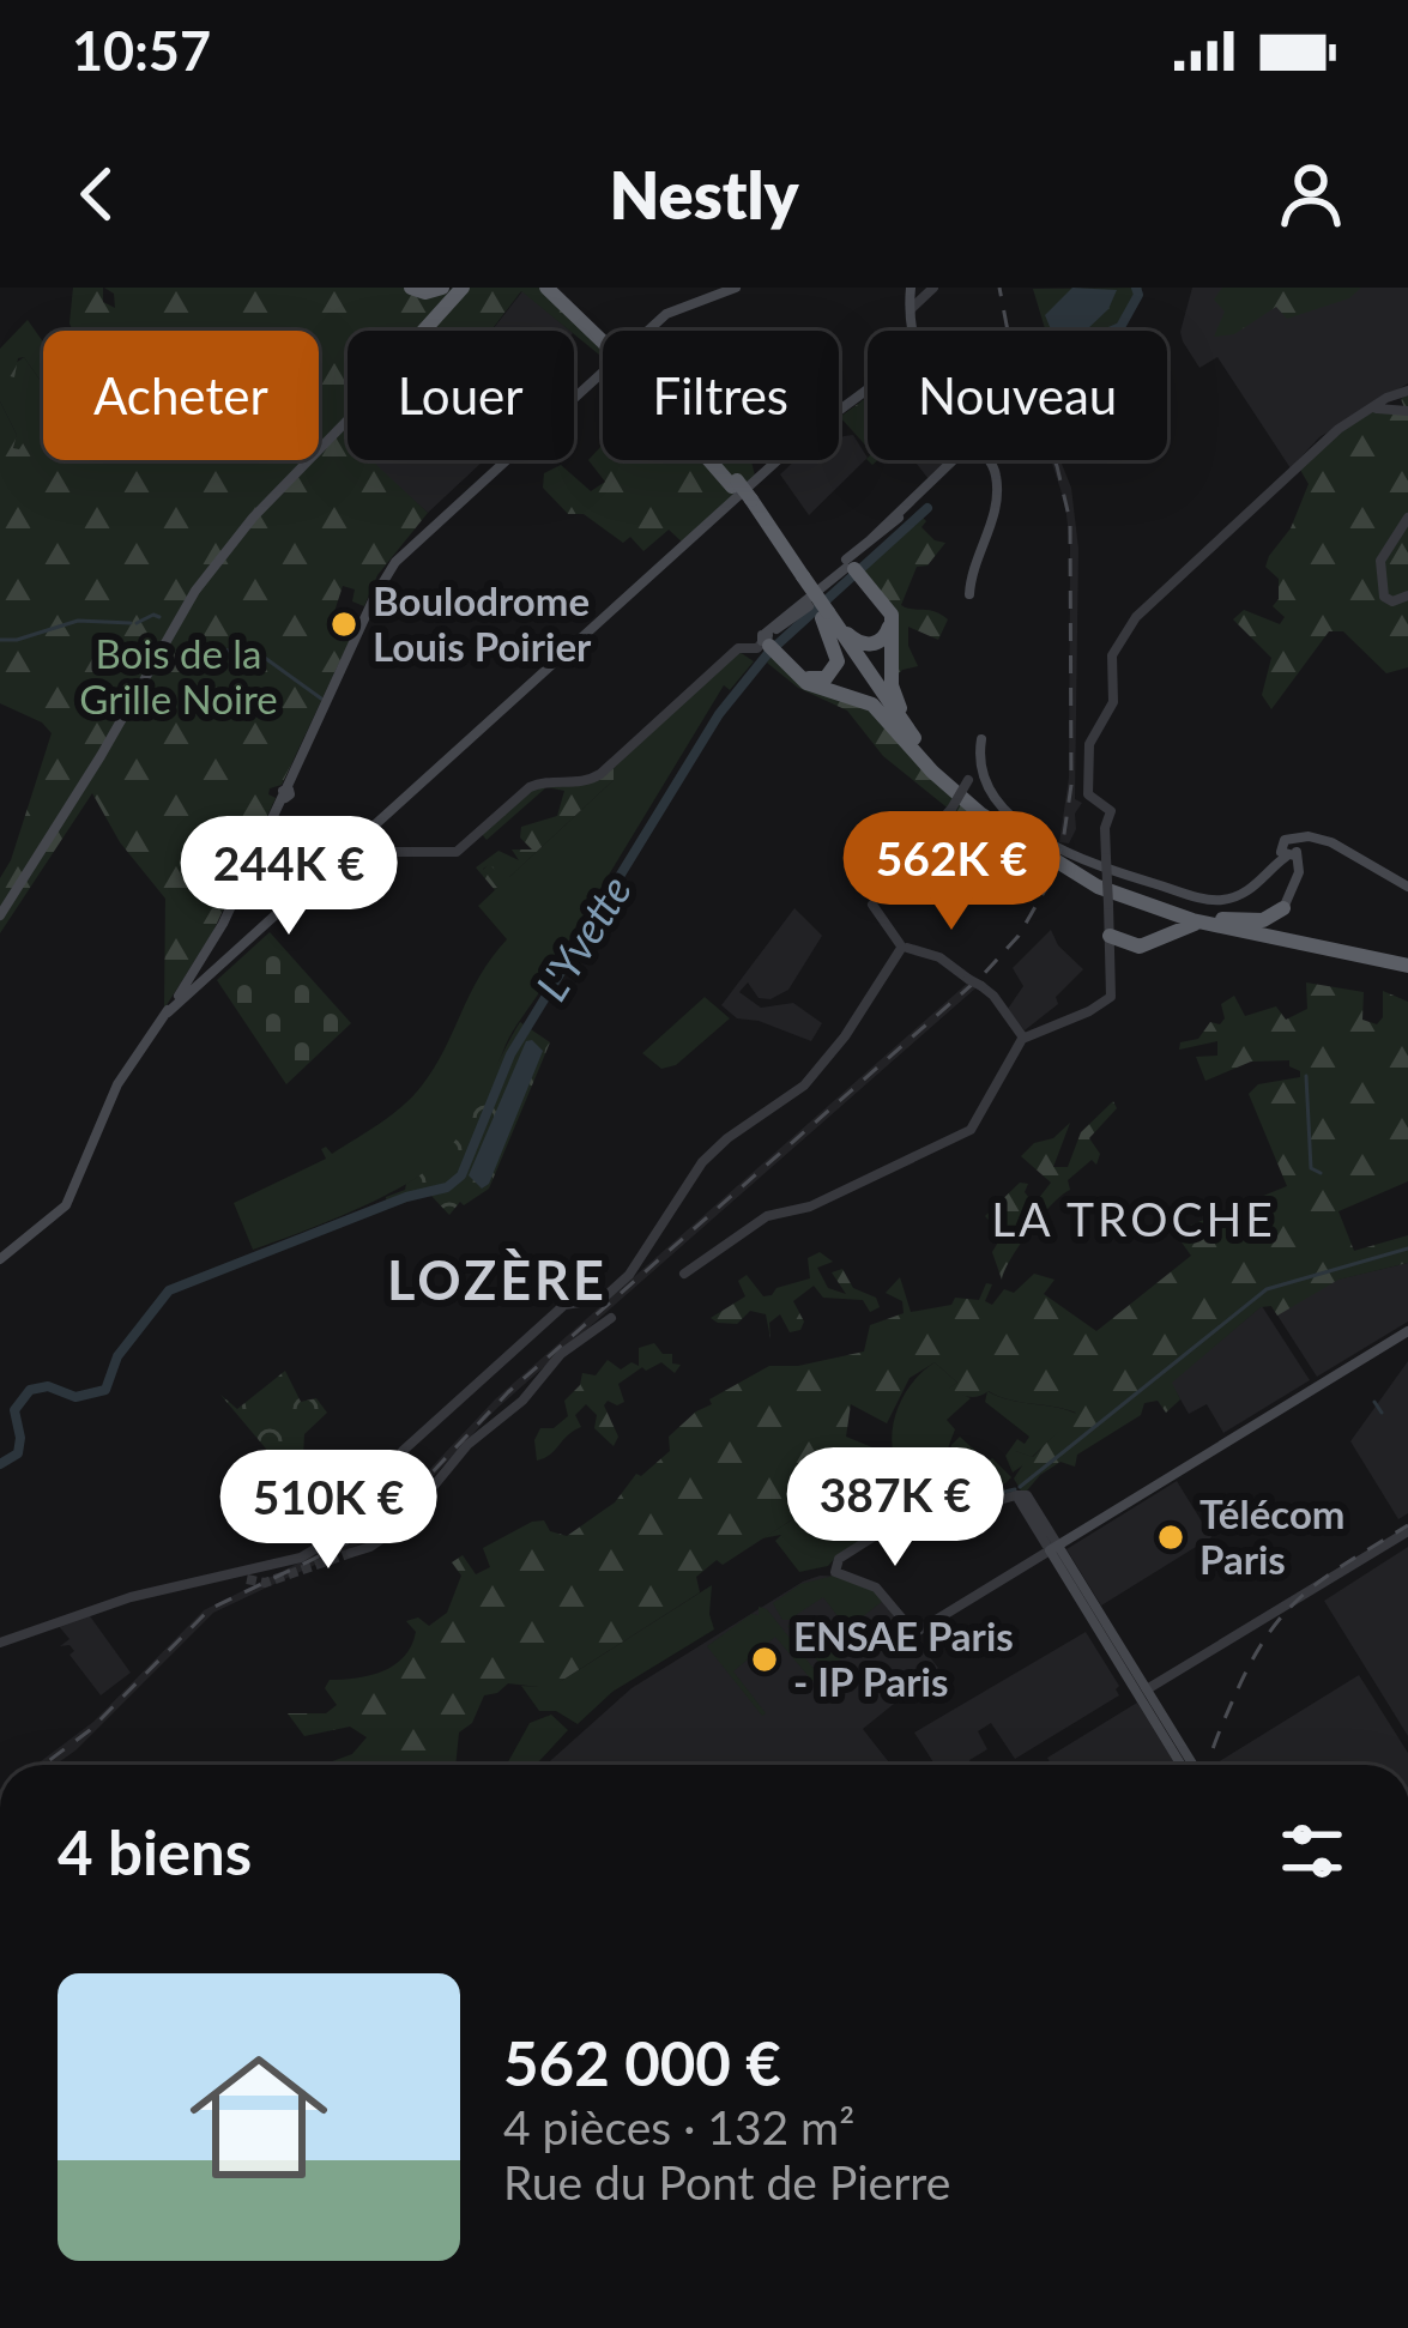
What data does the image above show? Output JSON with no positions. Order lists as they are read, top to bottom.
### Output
{
  "districts": ["LA TROCHE", "LOZÈRE"],
  "water": ["L'Yvette"],
  "parks": ["Bois de la Grille Noire"],
  "places": ["Boulodrome Louis Poirier", "Télécom Paris", "ENSAE Paris - IP Paris"],
  "page": {
    "status": "10:57",
    "header": "Nestly",
    "chip": [
      "Acheter",
      "Louer",
      "Filtres",
      "Nouveau"
    ],
    "price": [
      "562K €",
      "244K €",
      "387K €",
      "510K €"
    ],
    "heading": "4 biens",
    "list": [
      {
        "name": "562 000 €",
        "note": "4 pièces · 132 m² · Rue du Pont de Pierre"
      }
    ]
  }
}
